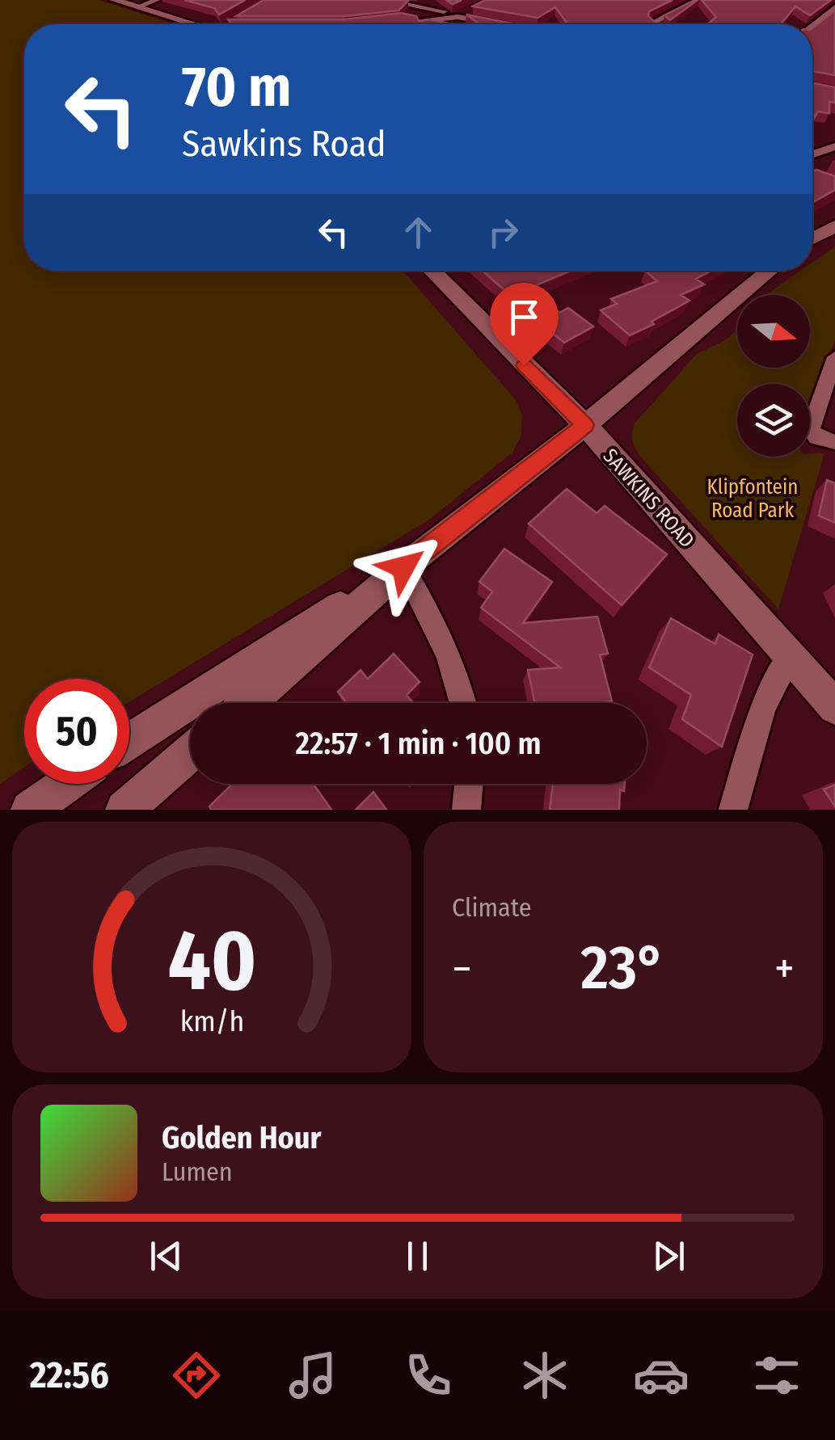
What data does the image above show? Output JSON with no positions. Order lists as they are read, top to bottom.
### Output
{
  "streets": {
    "main road": ["SAWKINS ROAD"]
  },
  "parks": ["Klipfontein Road Park"],
  "north": "right",
  "page": {
    "turn": ["70 m", "Sawkins Road"],
    "limit": "50",
    "trip": "22:57 · 1 min · 100 m",
    "tile": "Climate",
    "heat": ["−", "23°", "+"],
    "song": ["Golden Hour", "Lumen"],
    "tabs": "22:56",
    "gauge": ["40", "km/h"]
  }
}
